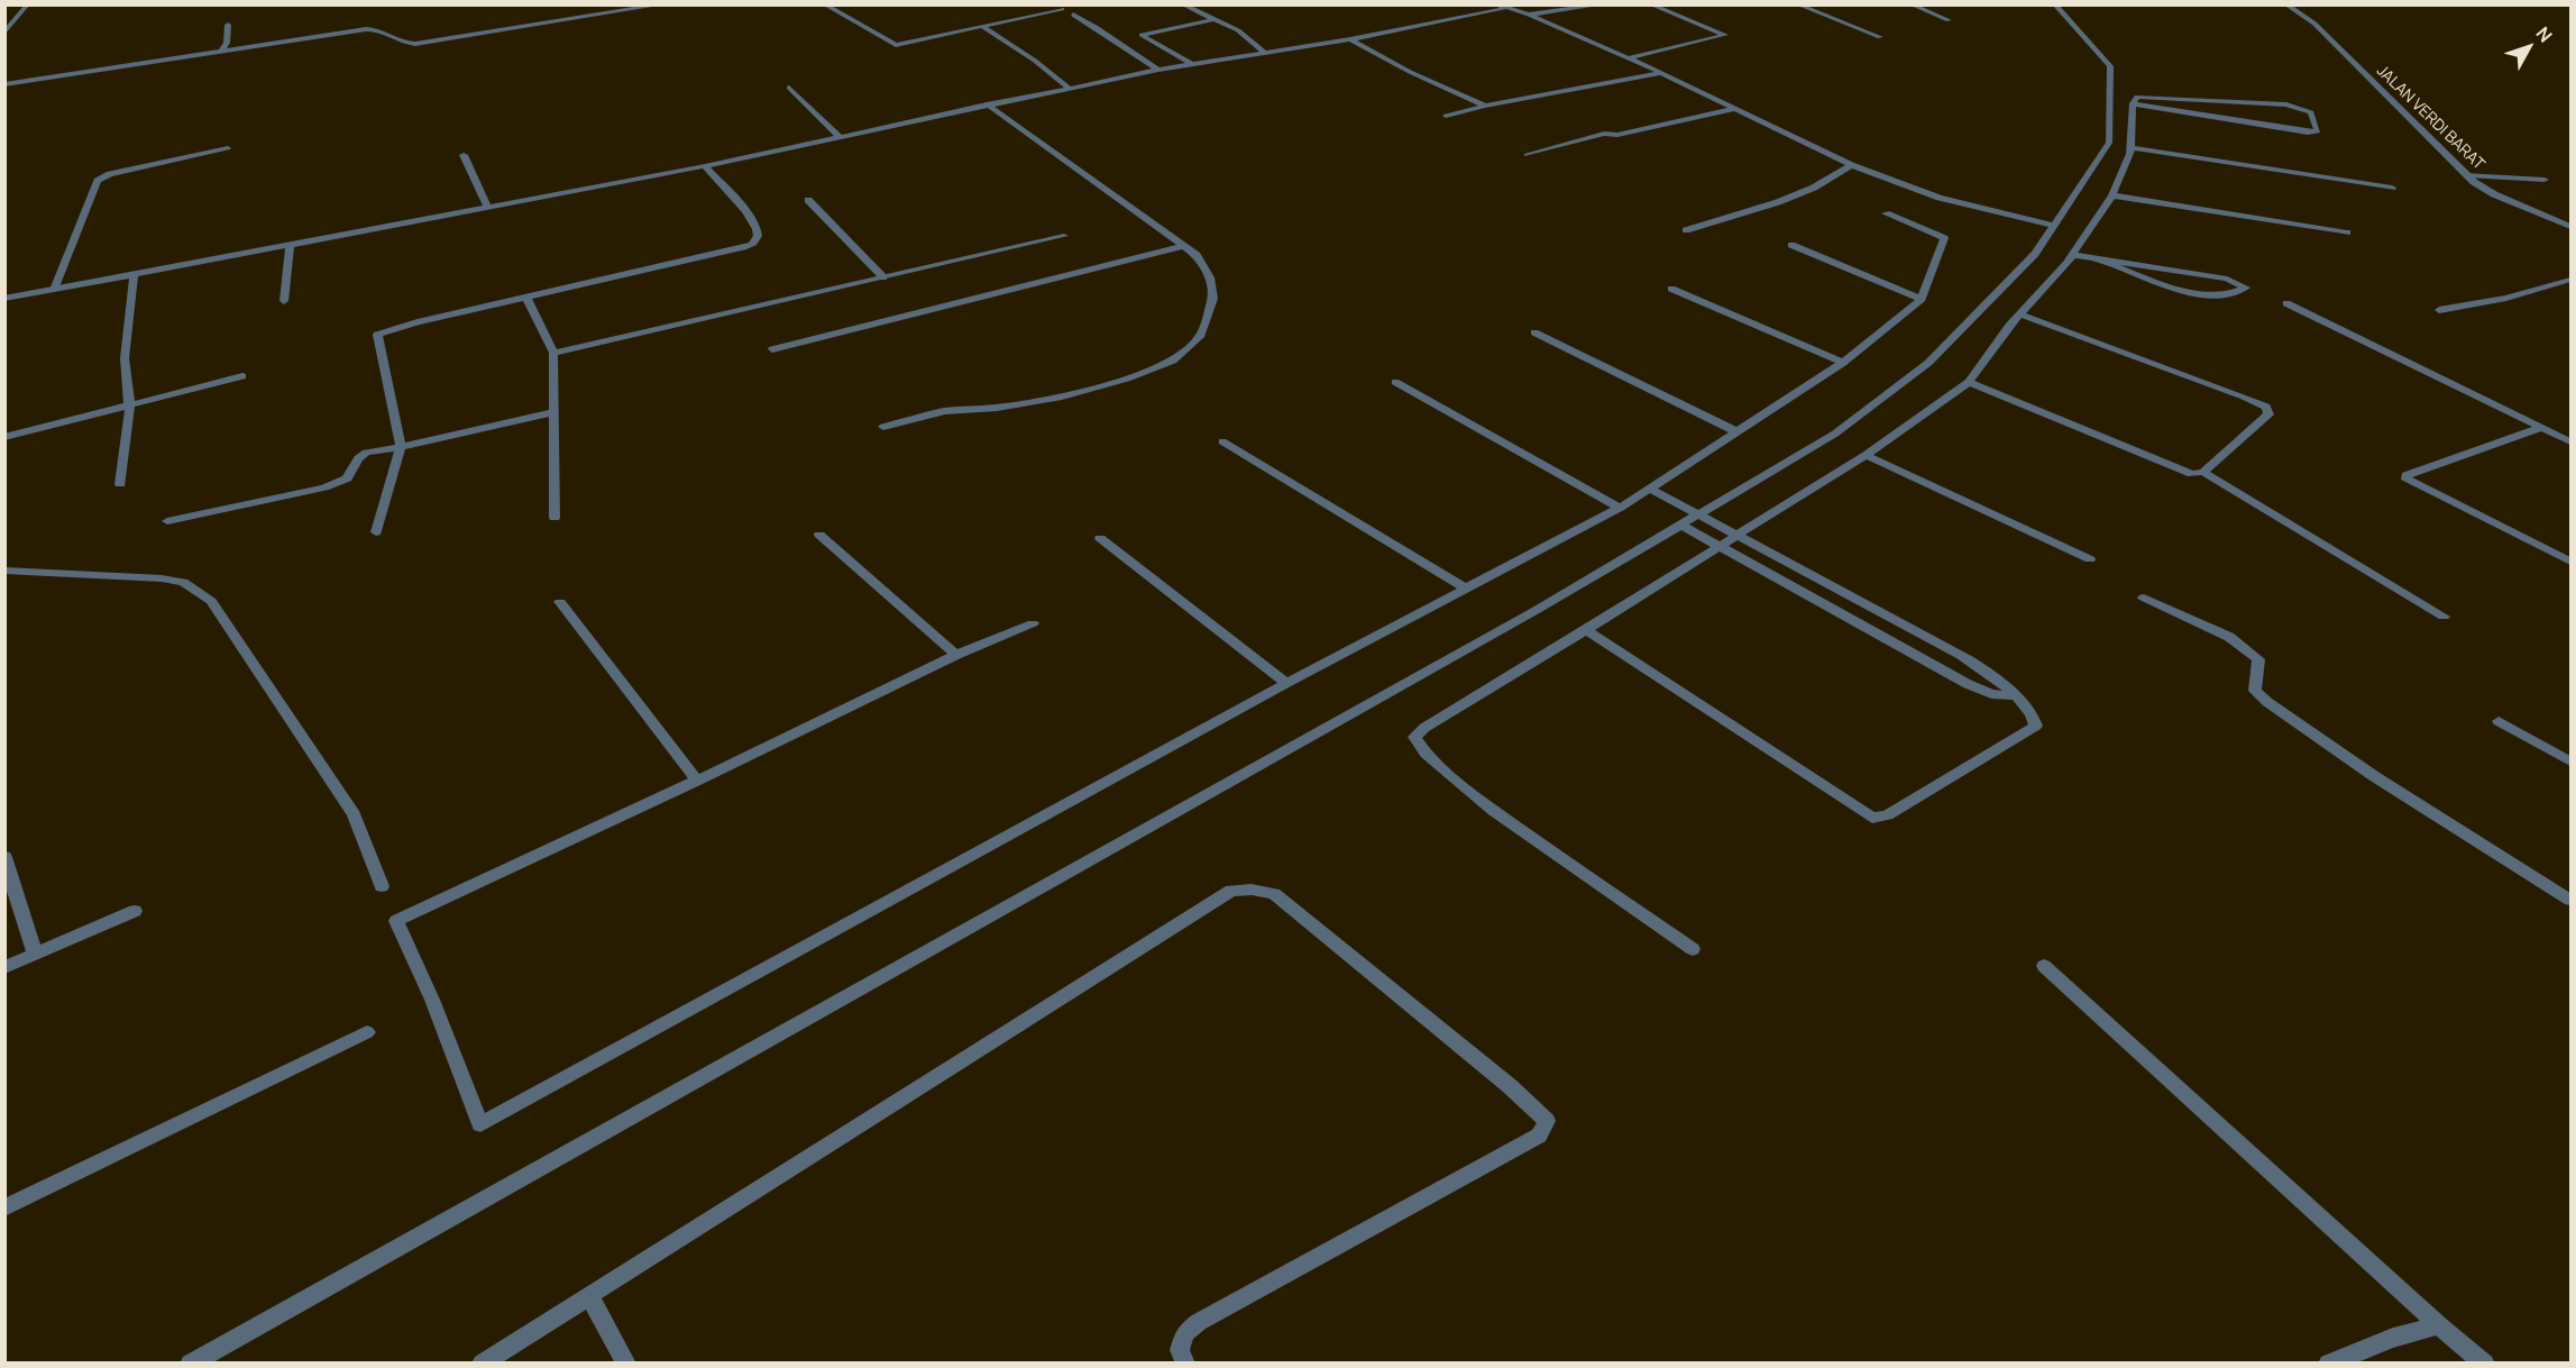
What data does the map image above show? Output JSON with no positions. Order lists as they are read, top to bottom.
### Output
{
  "streets": {
    "street": ["JALAN VERDI BARAT"]
  },
  "north": "top right"
}
